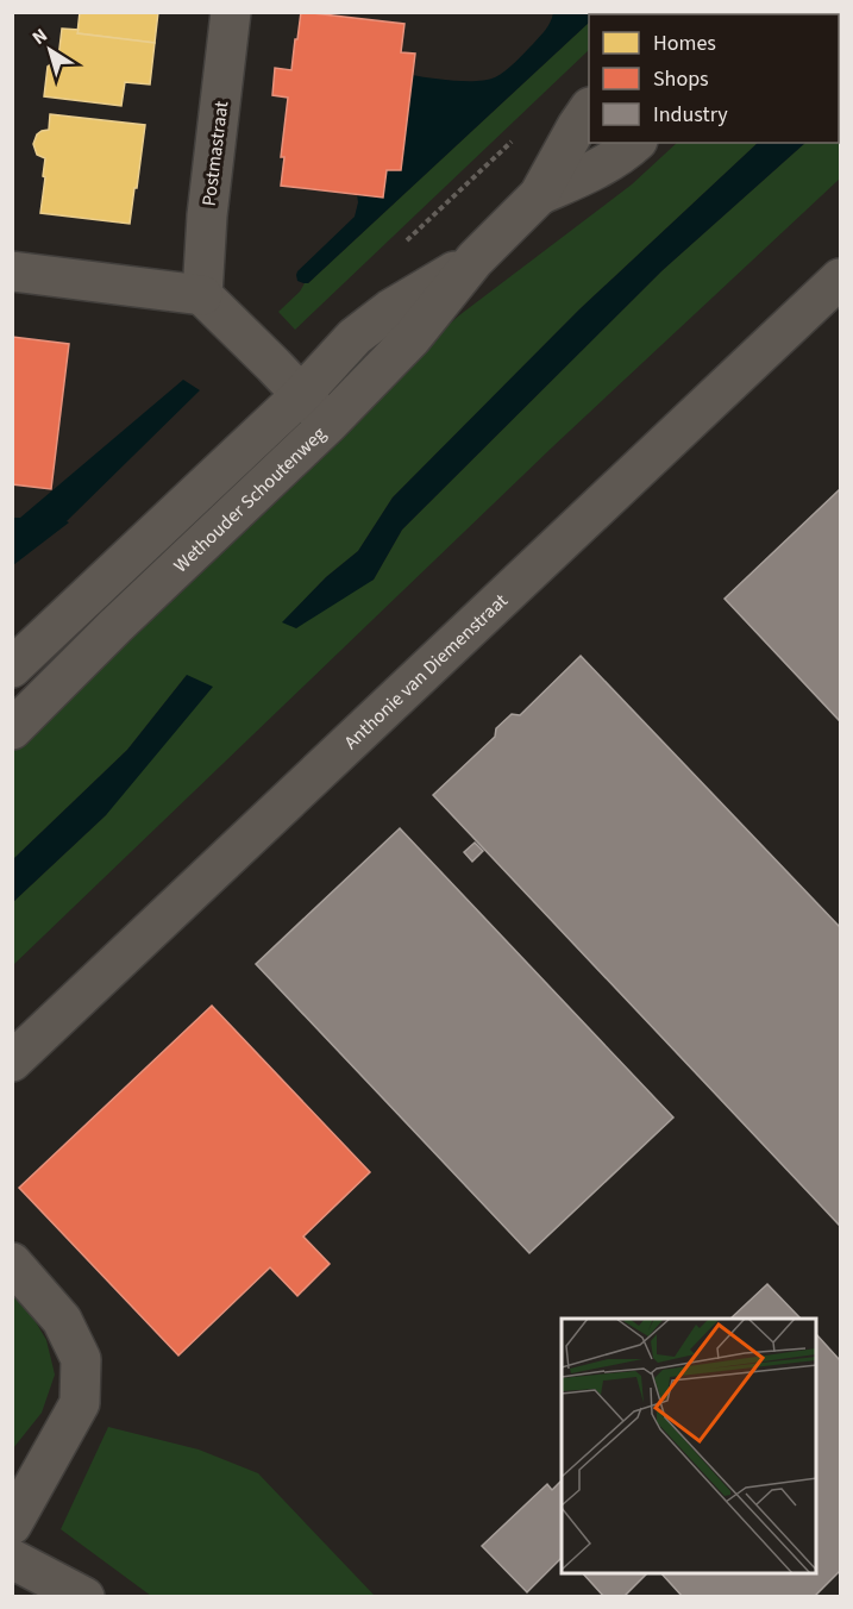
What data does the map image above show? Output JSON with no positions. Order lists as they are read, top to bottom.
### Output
{
  "streets": {
    "street": ["Postmastraat", "Wethouder Schoutenweg", "Anthonie van Diemenstraat"]
  },
  "legend": ["Homes", "Shops", "Industry"],
  "north": "top left"
}
